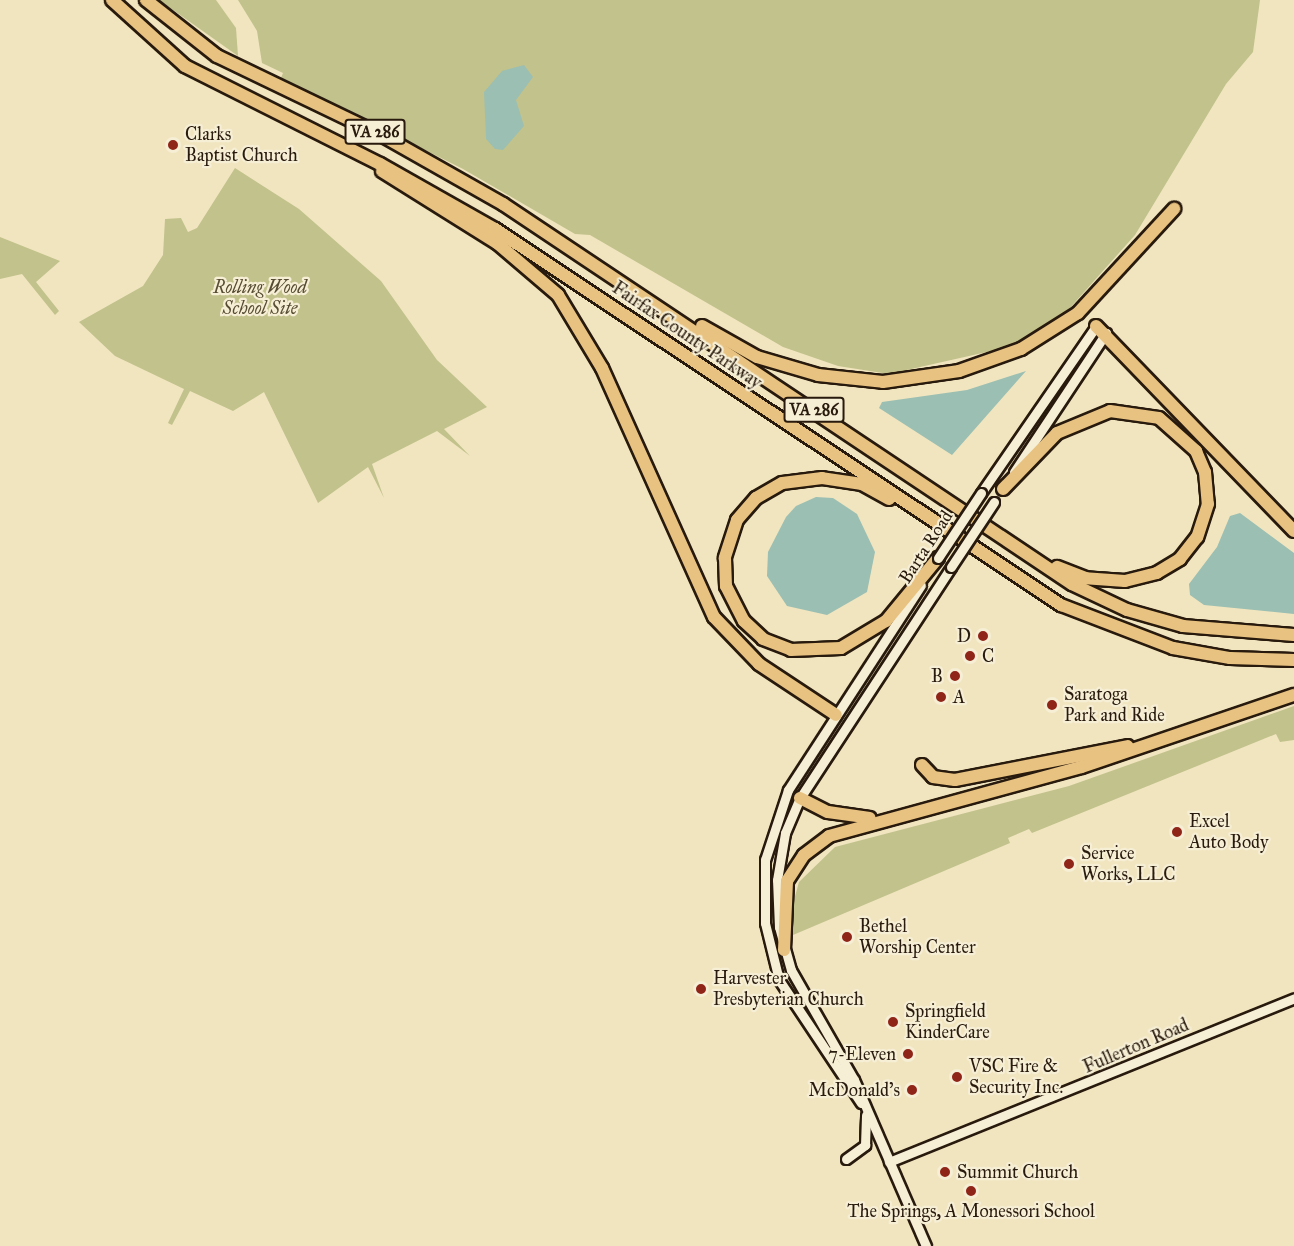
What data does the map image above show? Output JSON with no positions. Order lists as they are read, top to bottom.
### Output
{
  "streets": {
    "highway": ["VA 286", "Fairfax County Parkway"],
    "main road": ["Barta Road", "Fullerton Road"]
  },
  "parks": ["Rolling Wood School Site"],
  "places": [
    "Clarks Baptist Church",
    "D",
    "C",
    "B",
    "A",
    "Saratoga Park and Ride",
    "Excel Auto Body",
    "Service Works, LLC",
    "Bethel Worship Center",
    "Harvester Presbyterian Church",
    "Springfield KinderCare",
    "7-Eleven",
    "VSC Fire & Security Inc.",
    "McDonald's",
    "Summit Church",
    "The Springs, A Monessori School"
  ]
}
